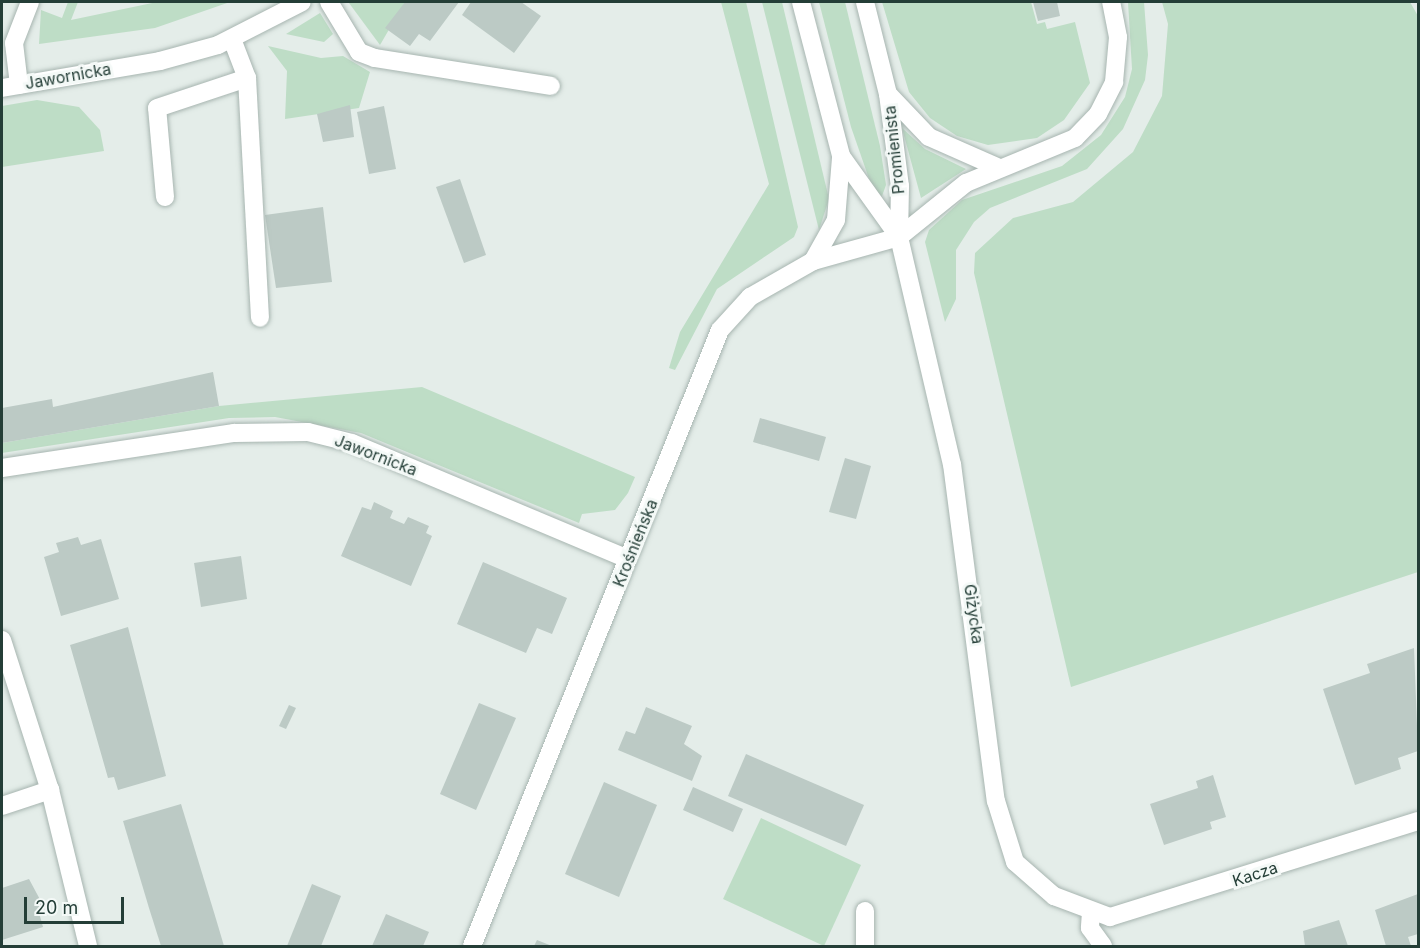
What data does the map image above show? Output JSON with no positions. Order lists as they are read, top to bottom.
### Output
{
  "streets": {
    "street": [
      "Jawornicka",
      "Promienista",
      "Krośnieńska",
      "Giżycka",
      "Kacza"
    ]
  },
  "crossings": [
    ["Jawornicka", "Krośnieńska"],
    ["Promienista", "Krośnieńska"],
    ["Promienista", "Giżycka"],
    ["Krośnieńska", "Giżycka"],
    ["Giżycka", "Kacza"]
  ],
  "scale_bar": "20 m"
}
